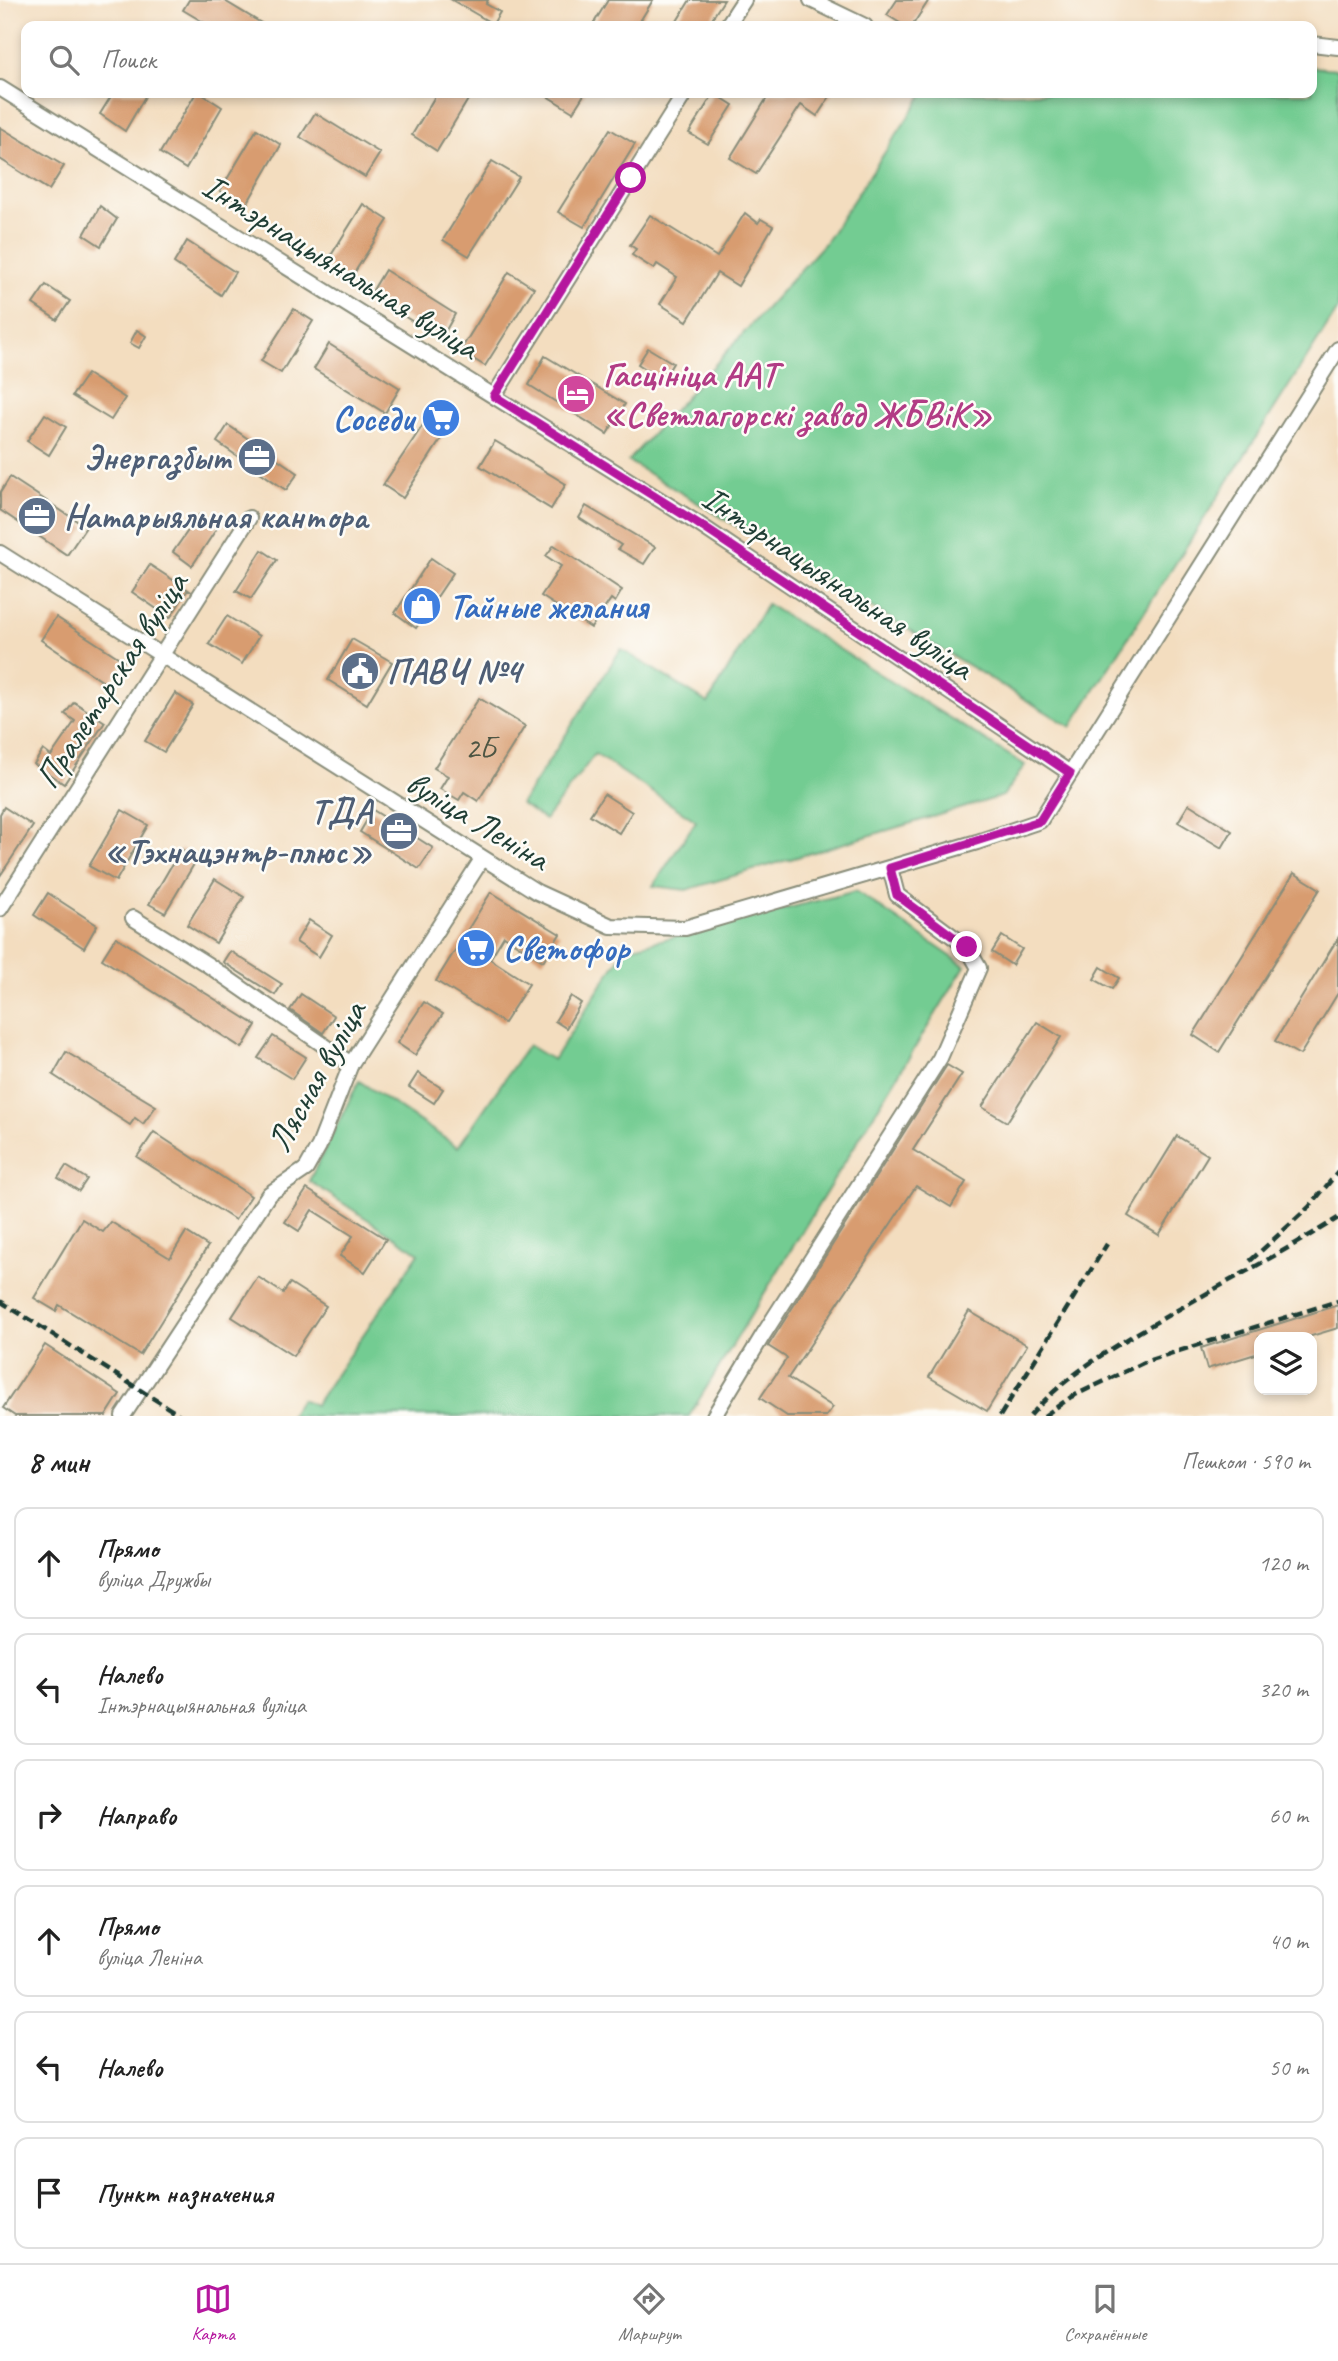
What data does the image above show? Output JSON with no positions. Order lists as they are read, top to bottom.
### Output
{
  "streets": {
    "street": [
      "Інтэрнацыянальная вуліца",
      "Пралетарская вуліца",
      "вуліца Леніна",
      "Лясная вуліца"
    ]
  },
  "crossings": [
    ["Інтэрнацыянальная вуліца", "вуліца Леніна"],
    ["Пралетарская вуліца", "вуліца Леніна"],
    ["вуліца Леніна", "Лясная вуліца"]
  ],
  "places": {
    "hotel": ["Гасцініца ААТ «Светлагорскі завод ЖБВіК»"],
    "supermarket": ["Соседи", "Светофор"],
    "office": ["Энергазбыт", "Натарыяльная кантора", "ТДА «Тэхнацэнтр-плюс»"],
    "shop": ["Тайные желания"],
    "public building": ["ПАВЧ №4"]
  },
  "house_numbers": ["2Б"],
  "page": {
    "search": "Поиск",
    "heading": ["8 мин", "Пешком · 590 m"],
    "list": [
      ["Прямо", "вуліца Дружбы", "120 m"],
      ["Налево", "Інтэрнацыянальная вуліца", "320 m"],
      ["Направо", "60 m"],
      ["Прямо", "вуліца Леніна", "40 m"],
      ["Налево", "50 m"],
      "Пункт назначения"
    ],
    "nav": ["Карта", "Маршрут", "Сохранённые"]
  }
}
